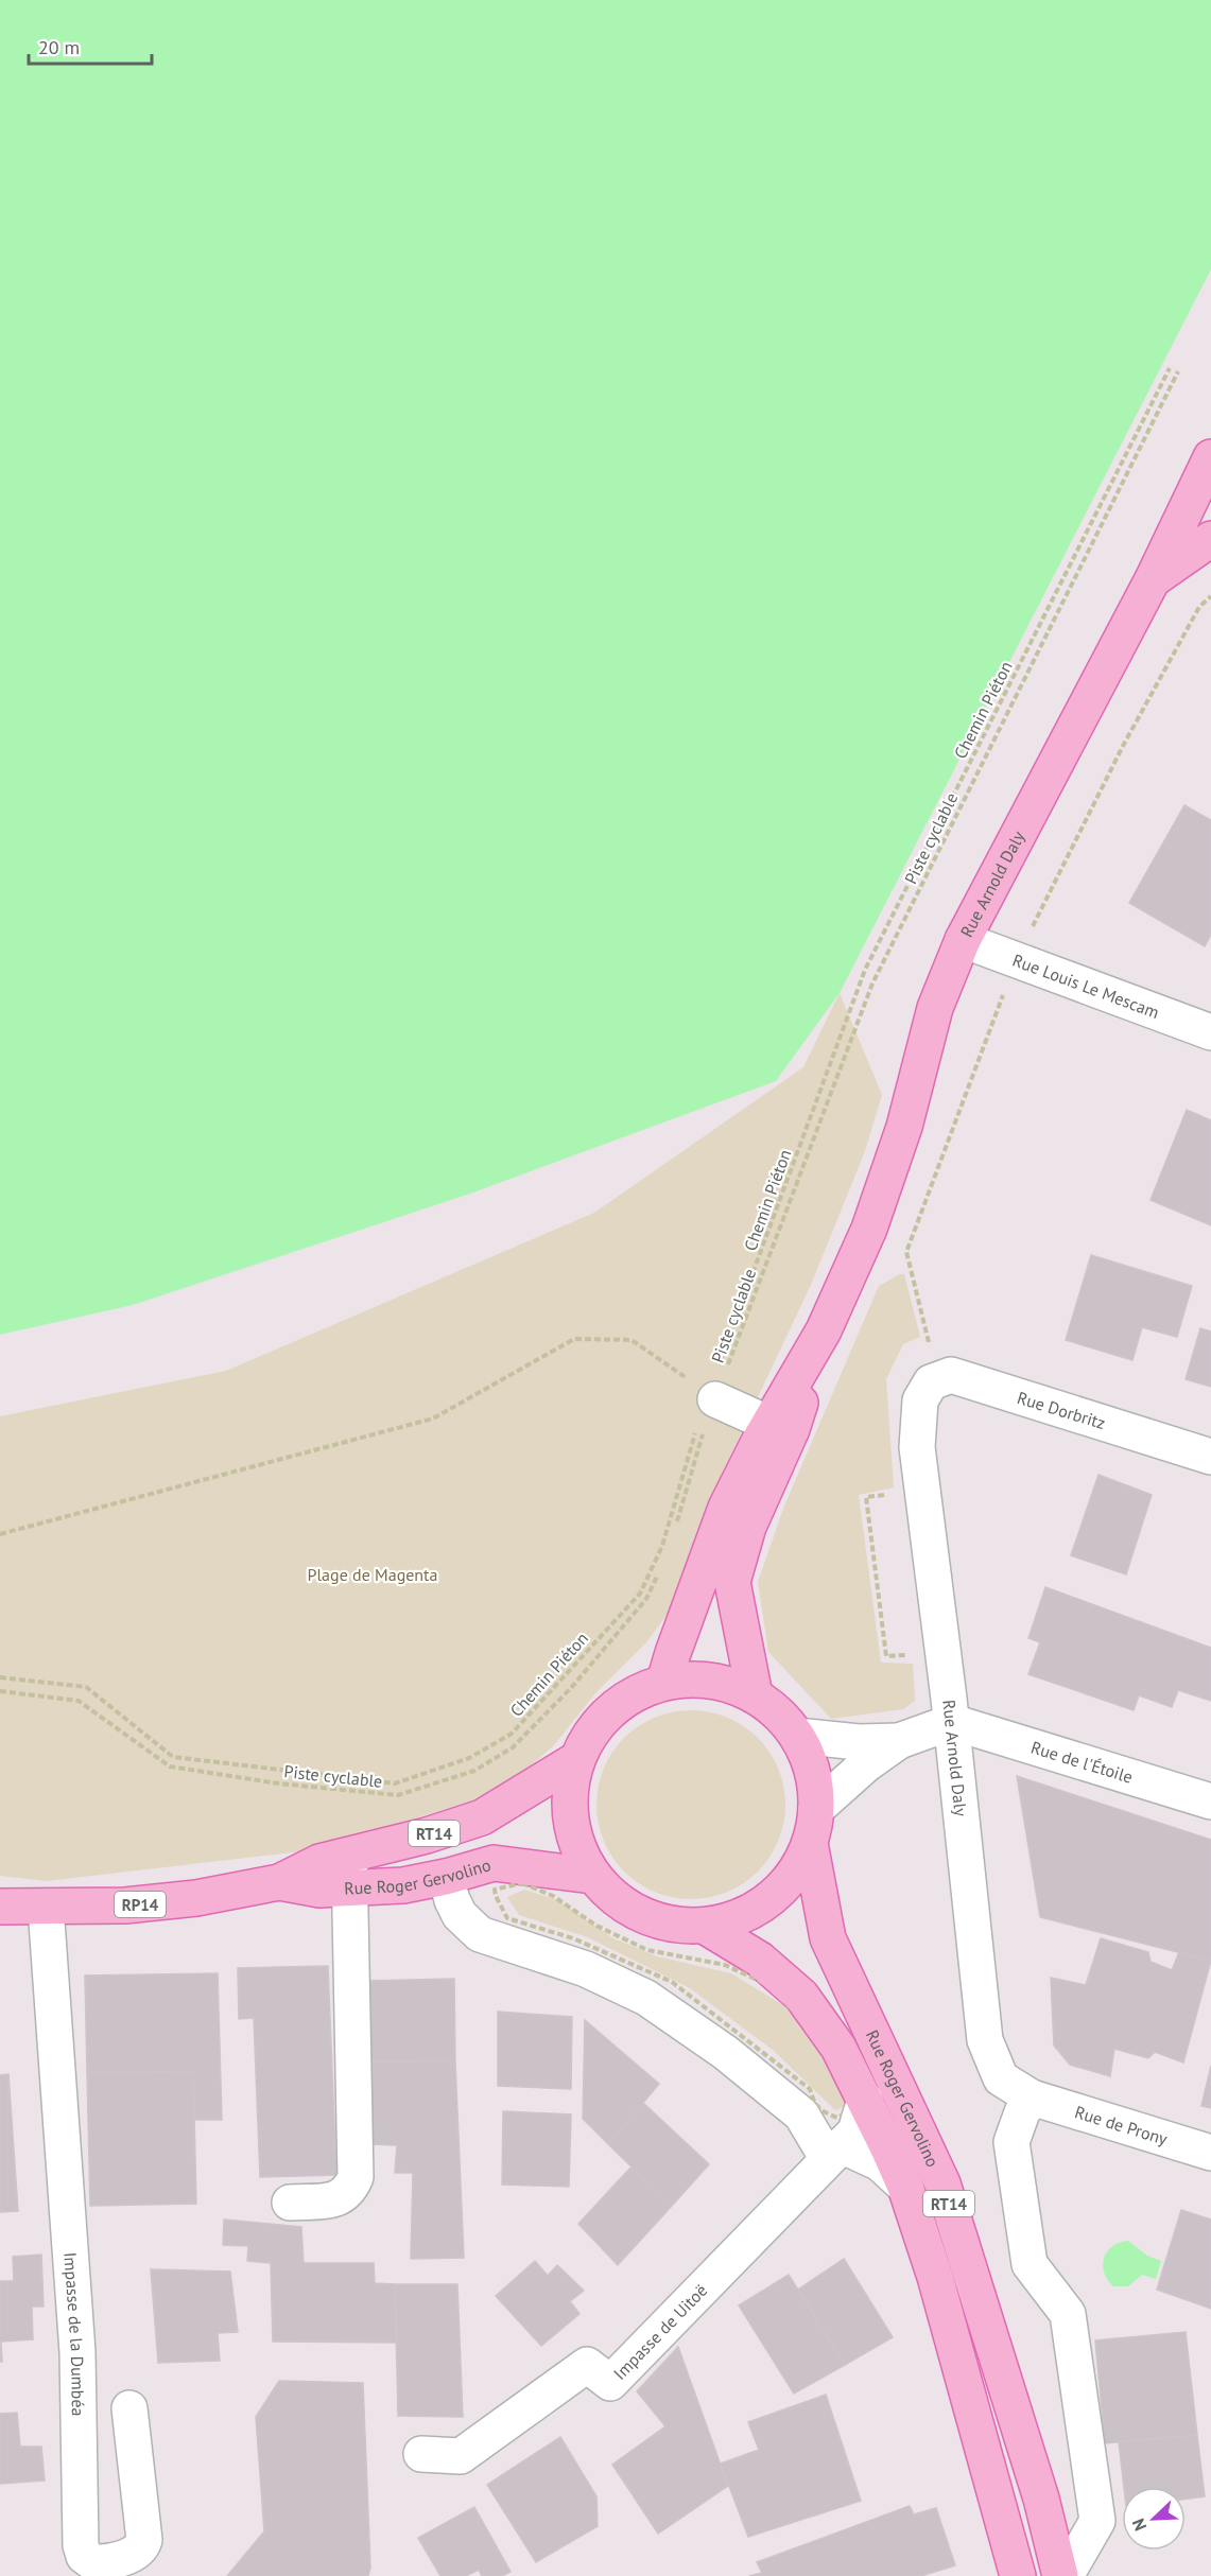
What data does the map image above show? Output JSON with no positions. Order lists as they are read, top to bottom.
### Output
{
  "streets": {
    "main road": [
      "Rue Arnold Daly",
      "RT14",
      "Rue Roger Gervolino",
      "RP14"
    ],
    "street": [
      "Rue Louis Le Mescam",
      "Rue Dorbritz",
      "Rue de l'Étoile",
      "Rue de Prony",
      "Impasse de Uitoë",
      "Impasse de la Dumbéa"
    ],
    "path": ["Chemin Piéton", "Piste cyclable"]
  },
  "crossings": [
    ["Chemin Piéton", "Piste cyclable"],
    ["Rue Arnold Daly", "Rue Louis Le Mescam"],
    ["Rue Arnold Daly", "Rue Dorbritz"],
    ["Rue Arnold Daly", "Rue de l'Étoile"],
    ["Rue Arnold Daly", "Rue de Prony"],
    ["Rue Roger Gervolino", "Impasse de la Dumbéa"]
  ],
  "parks": ["Plage de Magenta"],
  "scale_bar": "20 m",
  "north": "bottom left"
}
